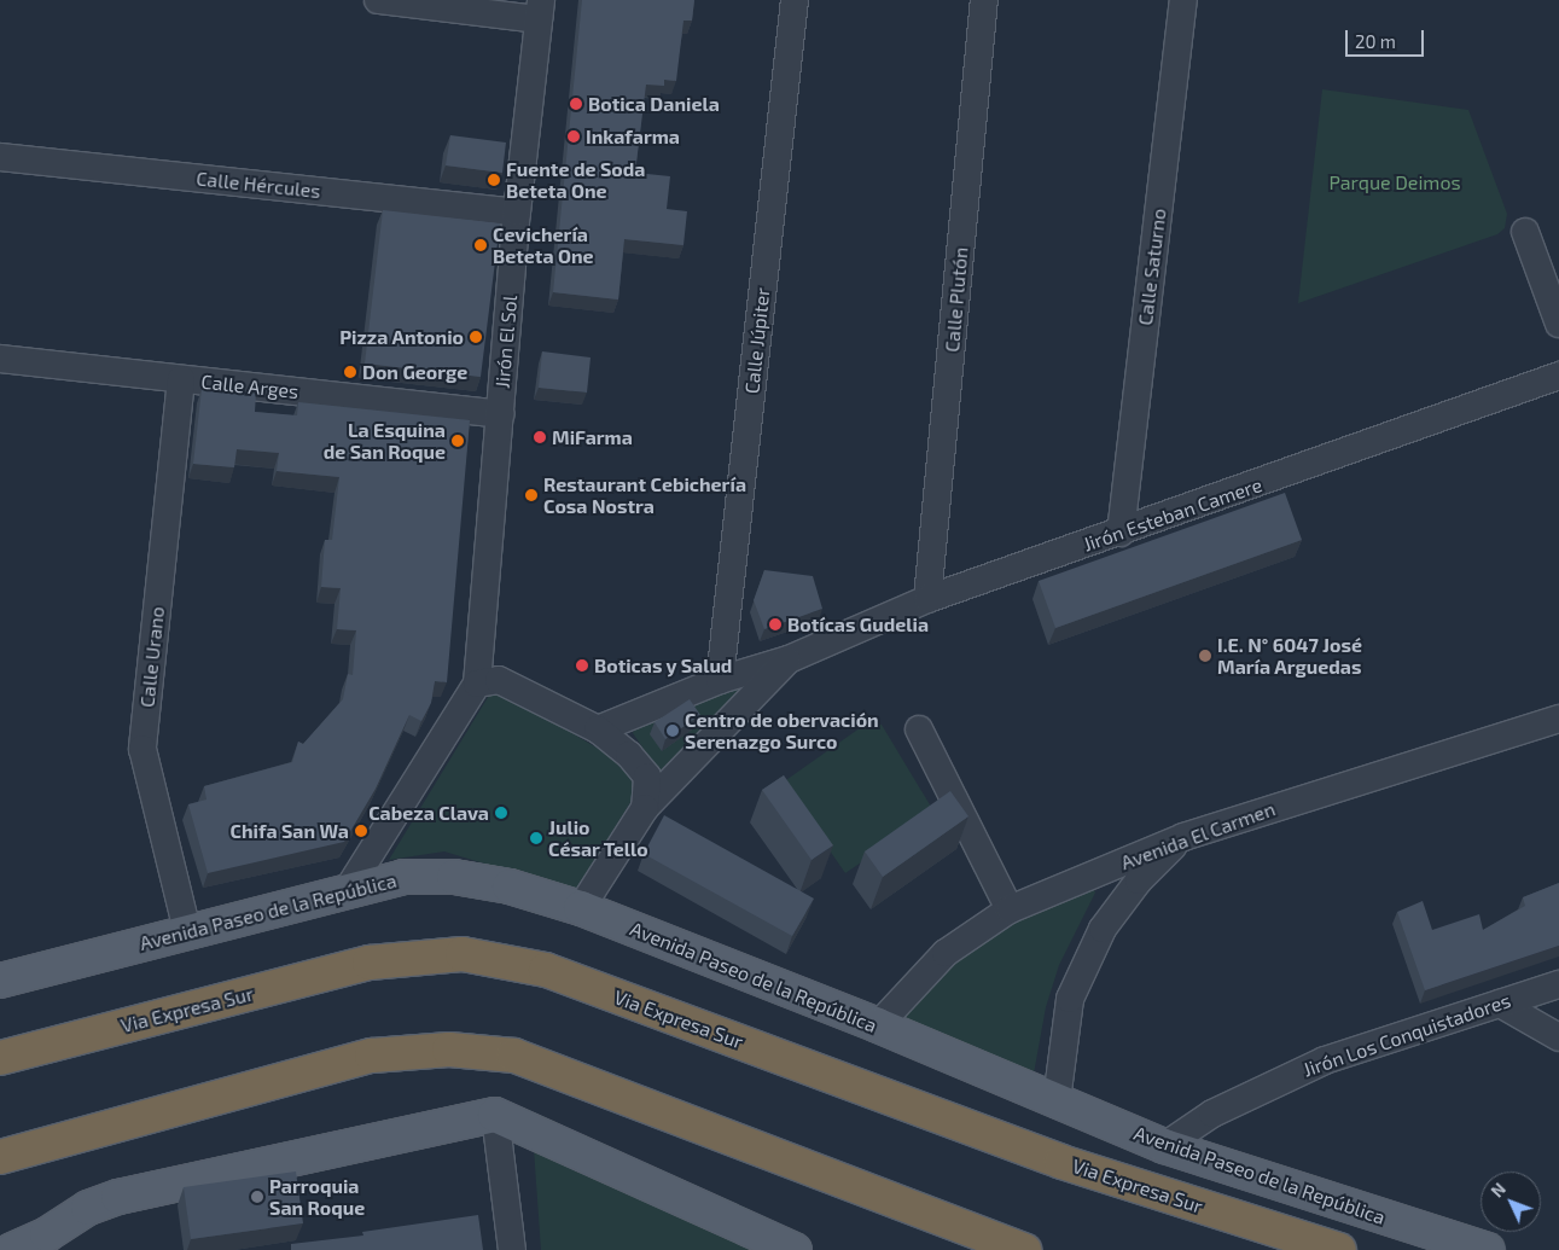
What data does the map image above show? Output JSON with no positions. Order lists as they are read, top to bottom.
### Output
{
  "streets": {
    "highway": ["Via Expresa Sur"],
    "main road": ["Avenida Paseo de la República"],
    "street": [
      "Calle Hércules",
      "Calle Saturno",
      "Calle Plutón",
      "Calle Júpiter",
      "Jirón El Sol",
      "Calle Arges",
      "Jirón Esteban Camere",
      "Calle Urano",
      "Avenida El Carmen",
      "Jirón Los Conquistadores"
    ]
  },
  "crossings": [
    ["Calle Hércules", "Jirón El Sol"],
    ["Calle Saturno", "Jirón Esteban Camere"],
    ["Calle Plutón", "Jirón Esteban Camere"],
    ["Calle Júpiter", "Jirón Esteban Camere"],
    ["Jirón El Sol", "Calle Arges"],
    ["Calle Arges", "Calle Urano"],
    ["Jirón Esteban Camere", "Avenida Paseo de la República"],
    ["Calle Urano", "Avenida Paseo de la República"],
    ["Avenida El Carmen", "Avenida Paseo de la República"],
    ["Avenida Paseo de la República", "Jirón Los Conquistadores"]
  ],
  "parks": ["Parque Deimos"],
  "places": [
    "Botica Daniela",
    "Inkafarma",
    "Fuente de Soda Beteta One",
    "Cevichería Beteta One",
    "Pizza Antonio",
    "Don George",
    "MiFarma",
    "La Esquina de San Roque",
    "Restaurant Cebichería Cosa Nostra",
    "Botícas Gudelia",
    "I.E. N° 6047 José María Arguedas",
    "Boticas y Salud",
    "Centro de obervación Serenazgo Surco",
    "Cabeza Clava",
    "Chifa San Wa",
    "Julio César Tello",
    "Parroquia San Roque"
  ],
  "scale_bar": "20 m",
  "north": "top left"
}
